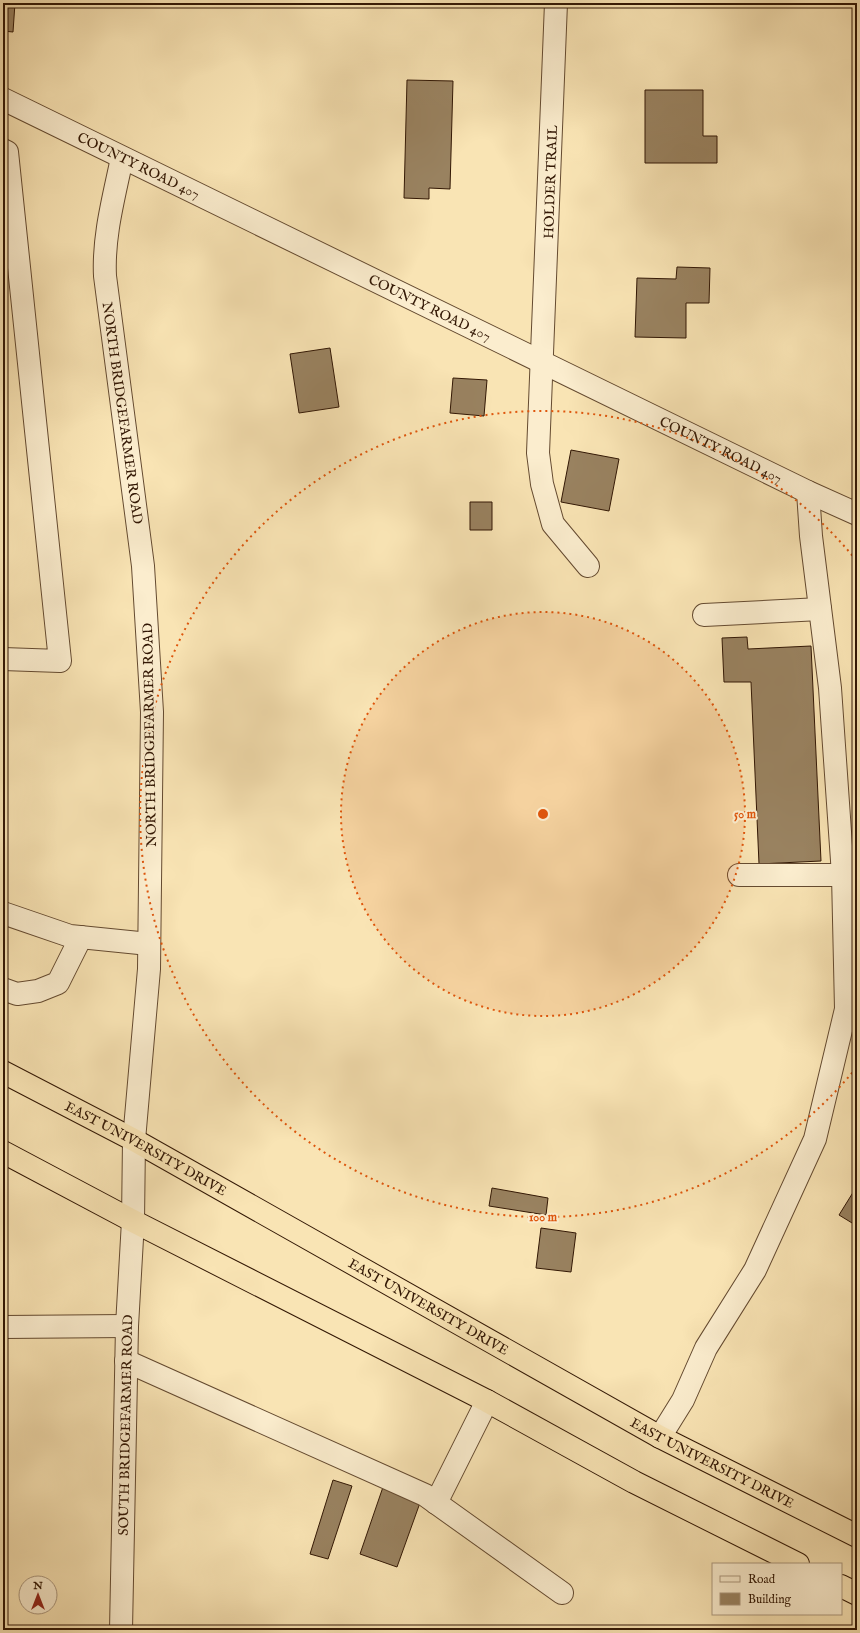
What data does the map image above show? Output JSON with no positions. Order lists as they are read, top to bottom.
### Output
{
  "streets": {
    "highway": ["EAST UNIVERSITY DRIVE"],
    "street": [
      "COUNTY ROAD 407",
      "HOLDER TRAIL",
      "NORTH BRIDGEFARMER ROAD",
      "SOUTH BRIDGEFARMER ROAD"
    ]
  },
  "crossings": [
    ["COUNTY ROAD 407", "HOLDER TRAIL"],
    ["COUNTY ROAD 407", "NORTH BRIDGEFARMER ROAD"],
    ["NORTH BRIDGEFARMER ROAD", "EAST UNIVERSITY DRIVE"],
    ["NORTH BRIDGEFARMER ROAD", "SOUTH BRIDGEFARMER ROAD"]
  ],
  "legend": ["Road", "Building"],
  "north": "top",
  "rings": ["50 m", "100 m"]
}
